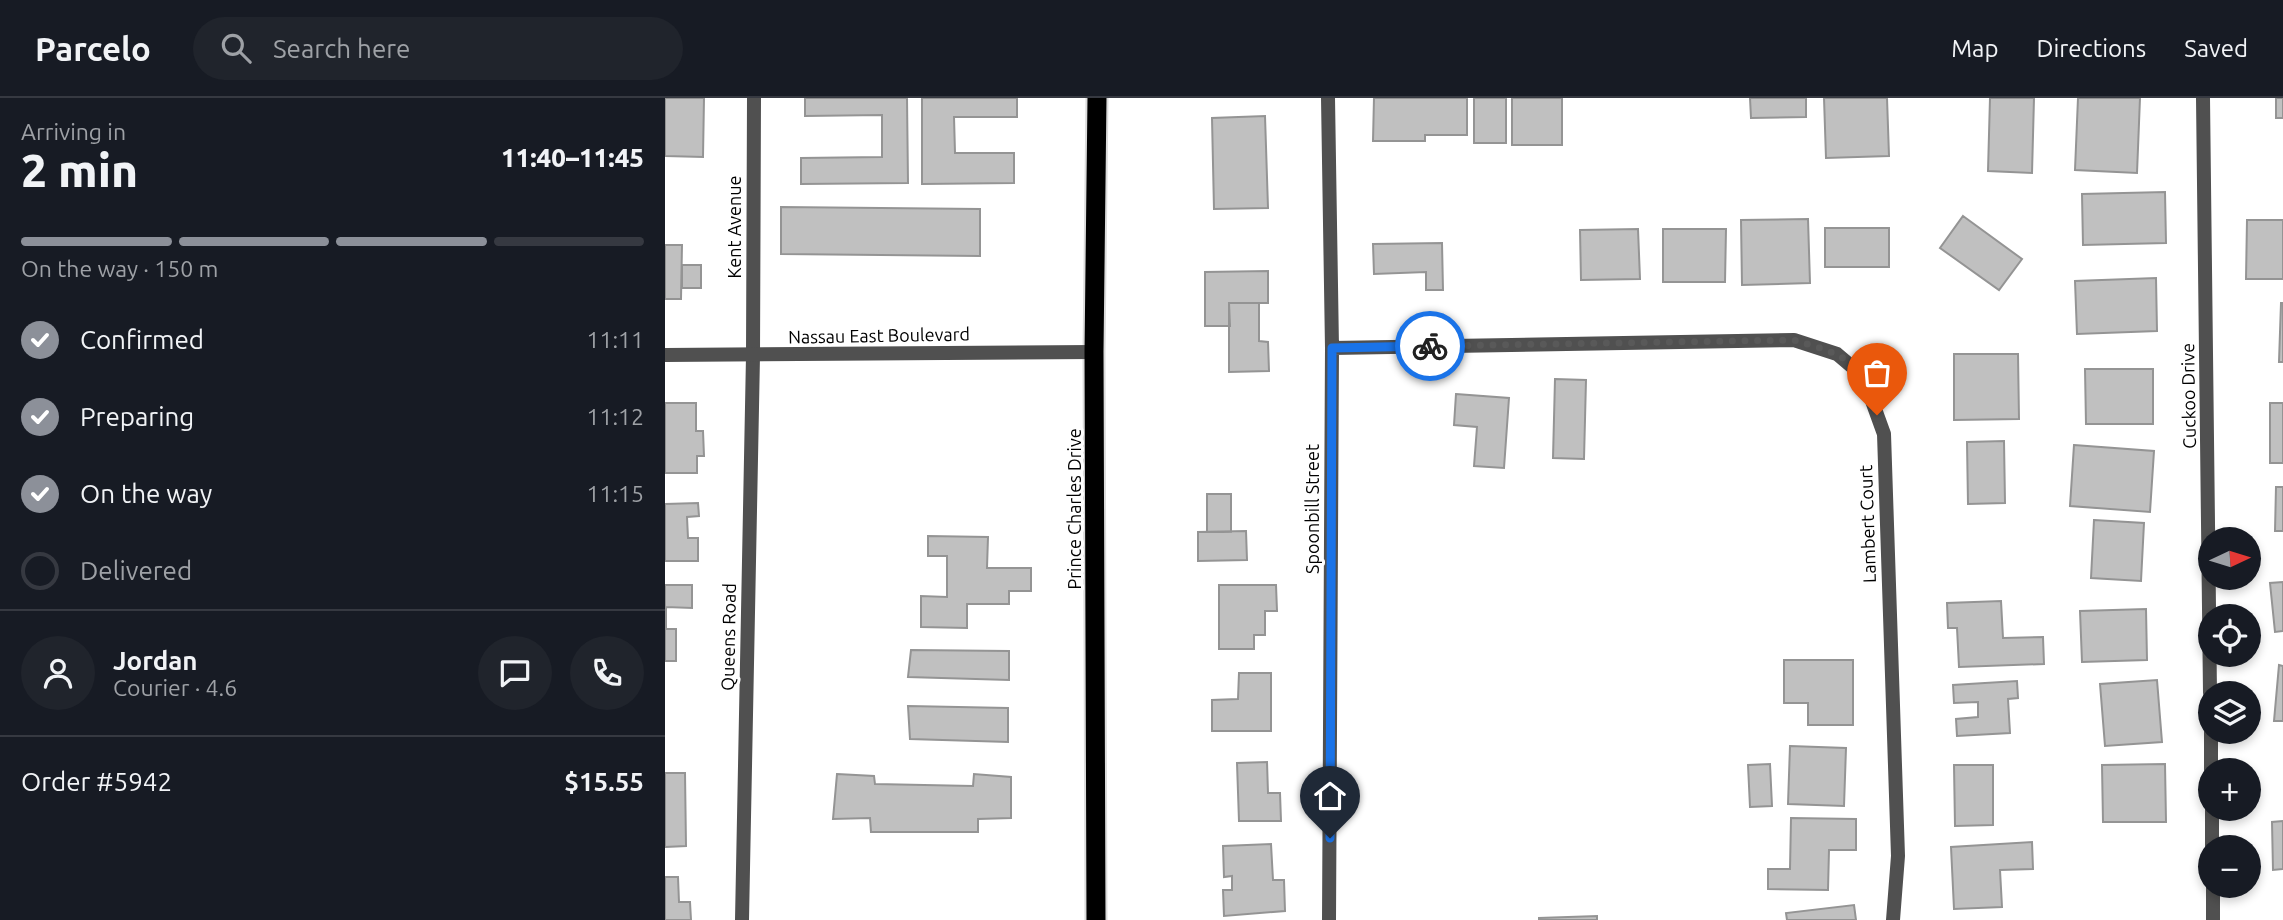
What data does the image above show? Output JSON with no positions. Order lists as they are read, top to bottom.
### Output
{
  "streets": {
    "highway": ["Prince Charles Drive"],
    "street": [
      "Kent Avenue",
      "Nassau East Boulevard",
      "Cuckoo Drive",
      "Spoonbill Street",
      "Lambert Court",
      "Queens Road"
    ]
  },
  "crossings": [
    ["Kent Avenue", "Nassau East Boulevard"],
    ["Kent Avenue", "Queens Road"],
    ["Nassau East Boulevard", "Prince Charles Drive"],
    ["Nassau East Boulevard", "Queens Road"],
    ["Spoonbill Street", "Lambert Court"]
  ],
  "north": "right",
  "page": {
    "header": "Parcelo",
    "search": "Search here",
    "nav": ["Map", "Directions", "Saved"],
    "heading": ["2 min", "Arriving in", "11:40–11:45"],
    "panel": [
      "Jordan",
      "Courier · 4.6",
      "Order #5942",
      "$15.55"
    ],
    "bar": "On the way · 150 m",
    "list": [
      ["Confirmed", "11:11"],
      ["Preparing", "11:12"],
      ["On the way", "11:15"],
      "Delivered"
    ],
    "map_buttons": ["+", "−"]
  }
}
